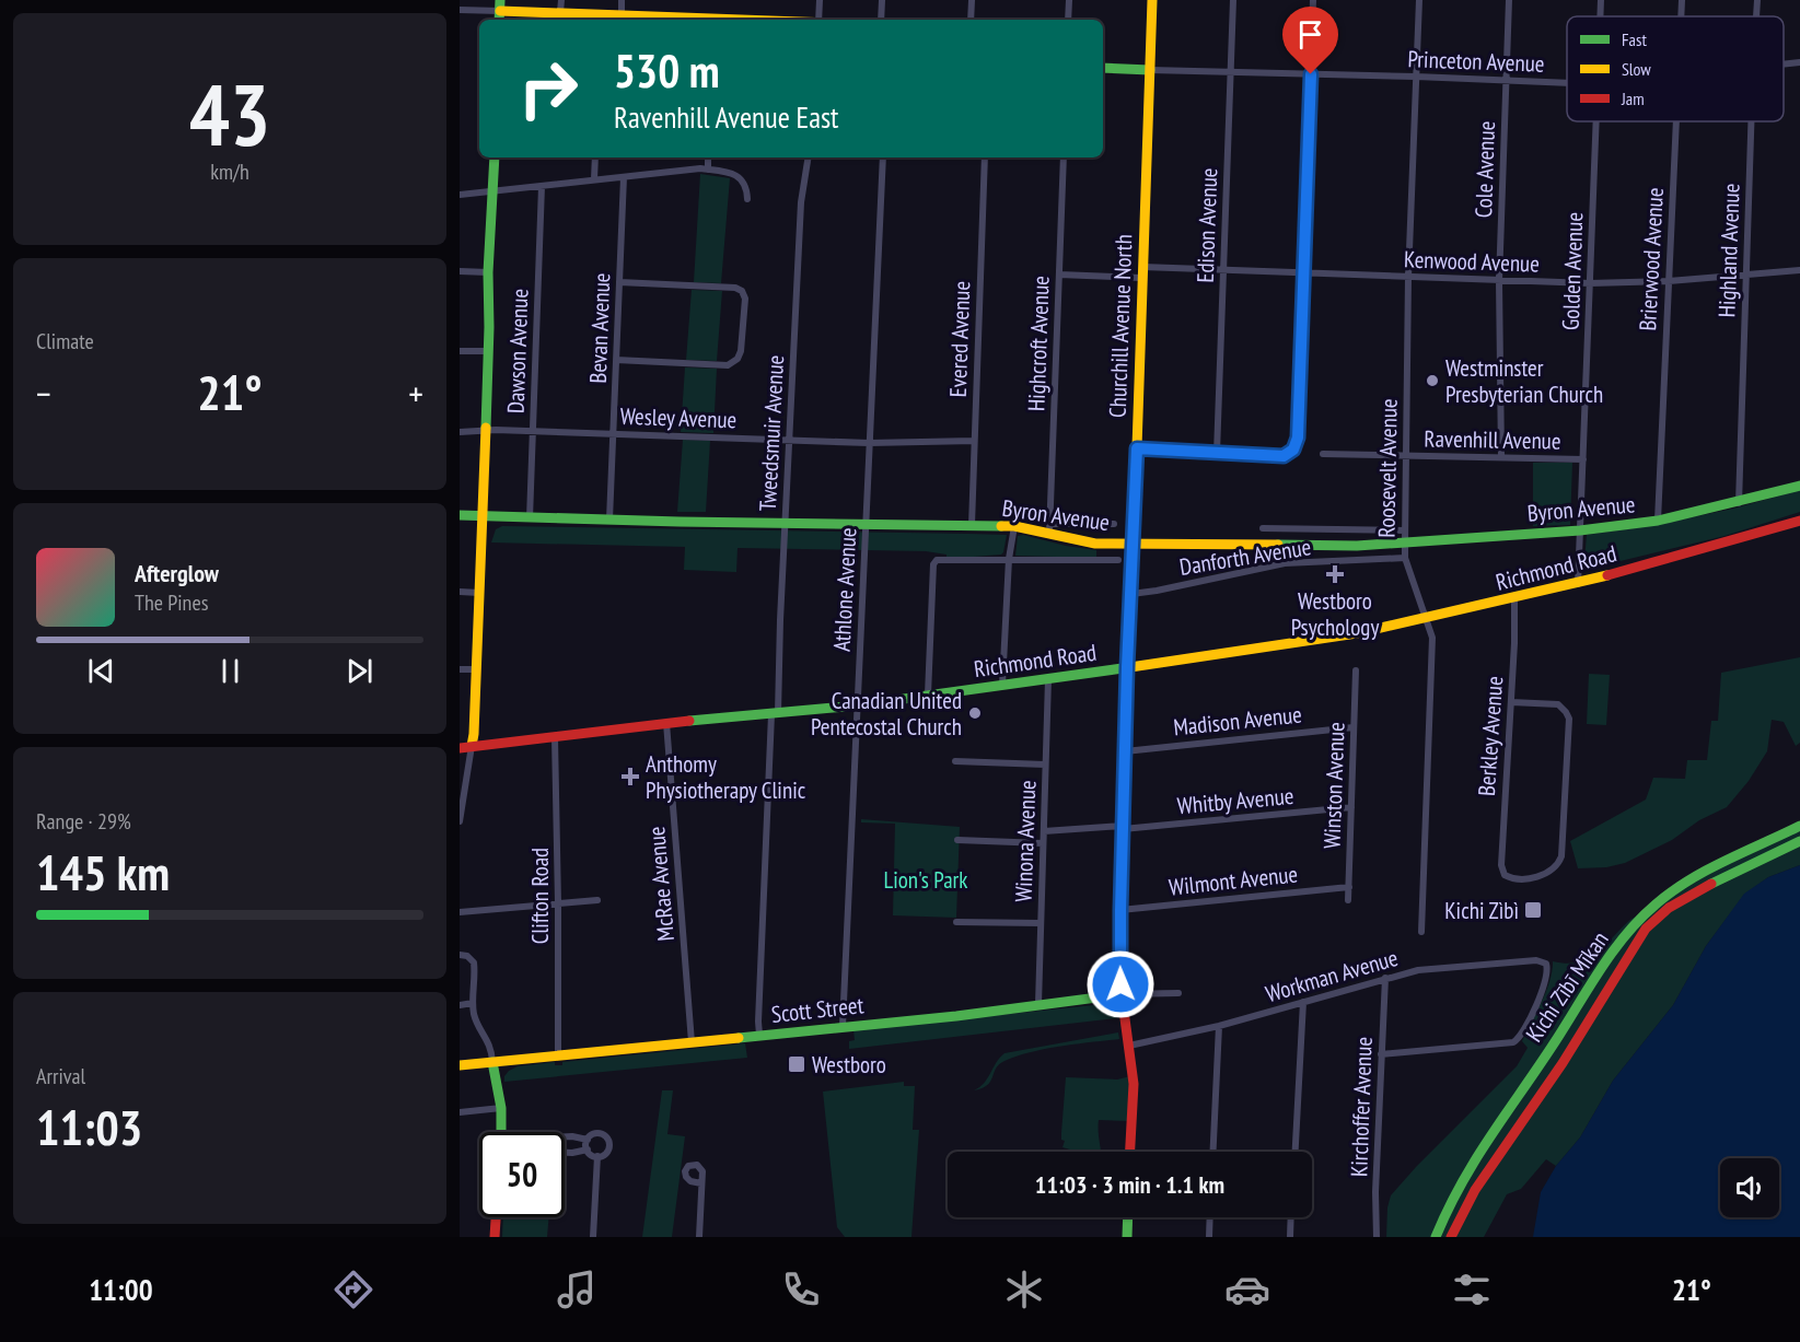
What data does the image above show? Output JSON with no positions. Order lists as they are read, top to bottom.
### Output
{
  "streets": {
    "main road": [
      "Churchill Avenue North",
      "Byron Avenue",
      "Richmond Road",
      "Kichi Zībī Mīkan",
      "Scott Street"
    ],
    "street": [
      "Princeton Avenue",
      "Cole Avenue",
      "Edison Avenue",
      "Highland Avenue",
      "Brierwood Avenue",
      "Kenwood Avenue",
      "Golden Avenue",
      "Bevan Avenue",
      "Evered Avenue",
      "Highcroft Avenue",
      "Dawson Avenue",
      "Wesley Avenue",
      "Tweedsmuir Avenue",
      "Ravenhill Avenue",
      "Roosevelt Avenue",
      "Danforth Avenue",
      "Athlone Avenue",
      "Madison Avenue",
      "Berkley Avenue",
      "Winston Avenue",
      "Whitby Avenue",
      "Winona Avenue",
      "Wilmont Avenue",
      "McRae Avenue",
      "Clifton Road",
      "Workman Avenue",
      "Kirchoffer Avenue"
    ]
  },
  "crossings": [
    ["Princeton Avenue", "Cole Avenue"],
    ["Princeton Avenue", "Edison Avenue"],
    ["Princeton Avenue", "Churchill Avenue North"],
    ["Princeton Avenue", "Roosevelt Avenue"],
    ["Cole Avenue", "Kenwood Avenue"],
    ["Cole Avenue", "Ravenhill Avenue"],
    ["Edison Avenue", "Kenwood Avenue"],
    ["Highland Avenue", "Kenwood Avenue"],
    ["Highland Avenue", "Byron Avenue"],
    ["Brierwood Avenue", "Kenwood Avenue"],
    ["Brierwood Avenue", "Byron Avenue"],
    ["Kenwood Avenue", "Golden Avenue"],
    ["Kenwood Avenue", "Churchill Avenue North"],
    ["Kenwood Avenue", "Highcroft Avenue"],
    ["Kenwood Avenue", "Roosevelt Avenue"],
    ["Golden Avenue", "Ravenhill Avenue"],
    ["Golden Avenue", "Byron Avenue"],
    ["Golden Avenue", "Richmond Road"],
    ["Churchill Avenue North", "Byron Avenue"],
    ["Churchill Avenue North", "Danforth Avenue"],
    ["Churchill Avenue North", "Richmond Road"],
    ["Churchill Avenue North", "Madison Avenue"],
    ["Churchill Avenue North", "Whitby Avenue"],
    ["Churchill Avenue North", "Wilmont Avenue"],
    ["Churchill Avenue North", "Workman Avenue"],
    ["Churchill Avenue North", "Scott Street"],
    ["Bevan Avenue", "Wesley Avenue"],
    ["Bevan Avenue", "Byron Avenue"],
    ["Evered Avenue", "Wesley Avenue"],
    ["Evered Avenue", "Byron Avenue"],
    ["Highcroft Avenue", "Byron Avenue"],
    ["Dawson Avenue", "Wesley Avenue"],
    ["Dawson Avenue", "Byron Avenue"],
    ["Wesley Avenue", "Tweedsmuir Avenue"],
    ["Wesley Avenue", "Athlone Avenue"],
    ["Tweedsmuir Avenue", "Byron Avenue"],
    ["Tweedsmuir Avenue", "Richmond Road"],
    ["Tweedsmuir Avenue", "Scott Street"],
    ["Ravenhill Avenue", "Roosevelt Avenue"],
    ["Roosevelt Avenue", "Byron Avenue"],
    ["Roosevelt Avenue", "Danforth Avenue"],
    ["Roosevelt Avenue", "Richmond Road"],
    ["Byron Avenue", "Athlone Avenue"],
    ["Richmond Road", "Athlone Avenue"],
    ["Richmond Road", "Berkley Avenue"],
    ["Richmond Road", "Winona Avenue"],
    ["Richmond Road", "McRae Avenue"],
    ["Richmond Road", "Clifton Road"],
    ["Athlone Avenue", "Scott Street"],
    ["Madison Avenue", "Winston Avenue"],
    ["Winston Avenue", "Whitby Avenue"],
    ["Winston Avenue", "Wilmont Avenue"],
    ["Whitby Avenue", "Winona Avenue"],
    ["Winona Avenue", "Scott Street"],
    ["McRae Avenue", "Scott Street"],
    ["Clifton Road", "Scott Street"],
    ["Workman Avenue", "Kirchoffer Avenue"]
  ],
  "parks": ["Lion's Park"],
  "places": {
    "other": ["Westminster Presbyterian Church", "Canadian United Pentecostal Church"],
    "health": ["Westboro Psychology", "Anthomy Physiotherapy Clinic"],
    "transit": ["Kichi Zìbì", "Westboro"]
  },
  "legend": ["Fast", "Slow", "Jam"],
  "page": {
    "tile": [
      ["43", "km/h"],
      "Climate",
      ["Range · 29%", "145 km"],
      ["Arrival", "11:03"]
    ],
    "turn": ["530 m", "Ravenhill Avenue East"],
    "heat": ["−", "21°", "+"],
    "song": ["Afterglow", "The Pines"],
    "limit": "50",
    "trip": "11:03 · 3 min · 1.1 km",
    "tabs": ["11:00", "21°"]
  }
}
